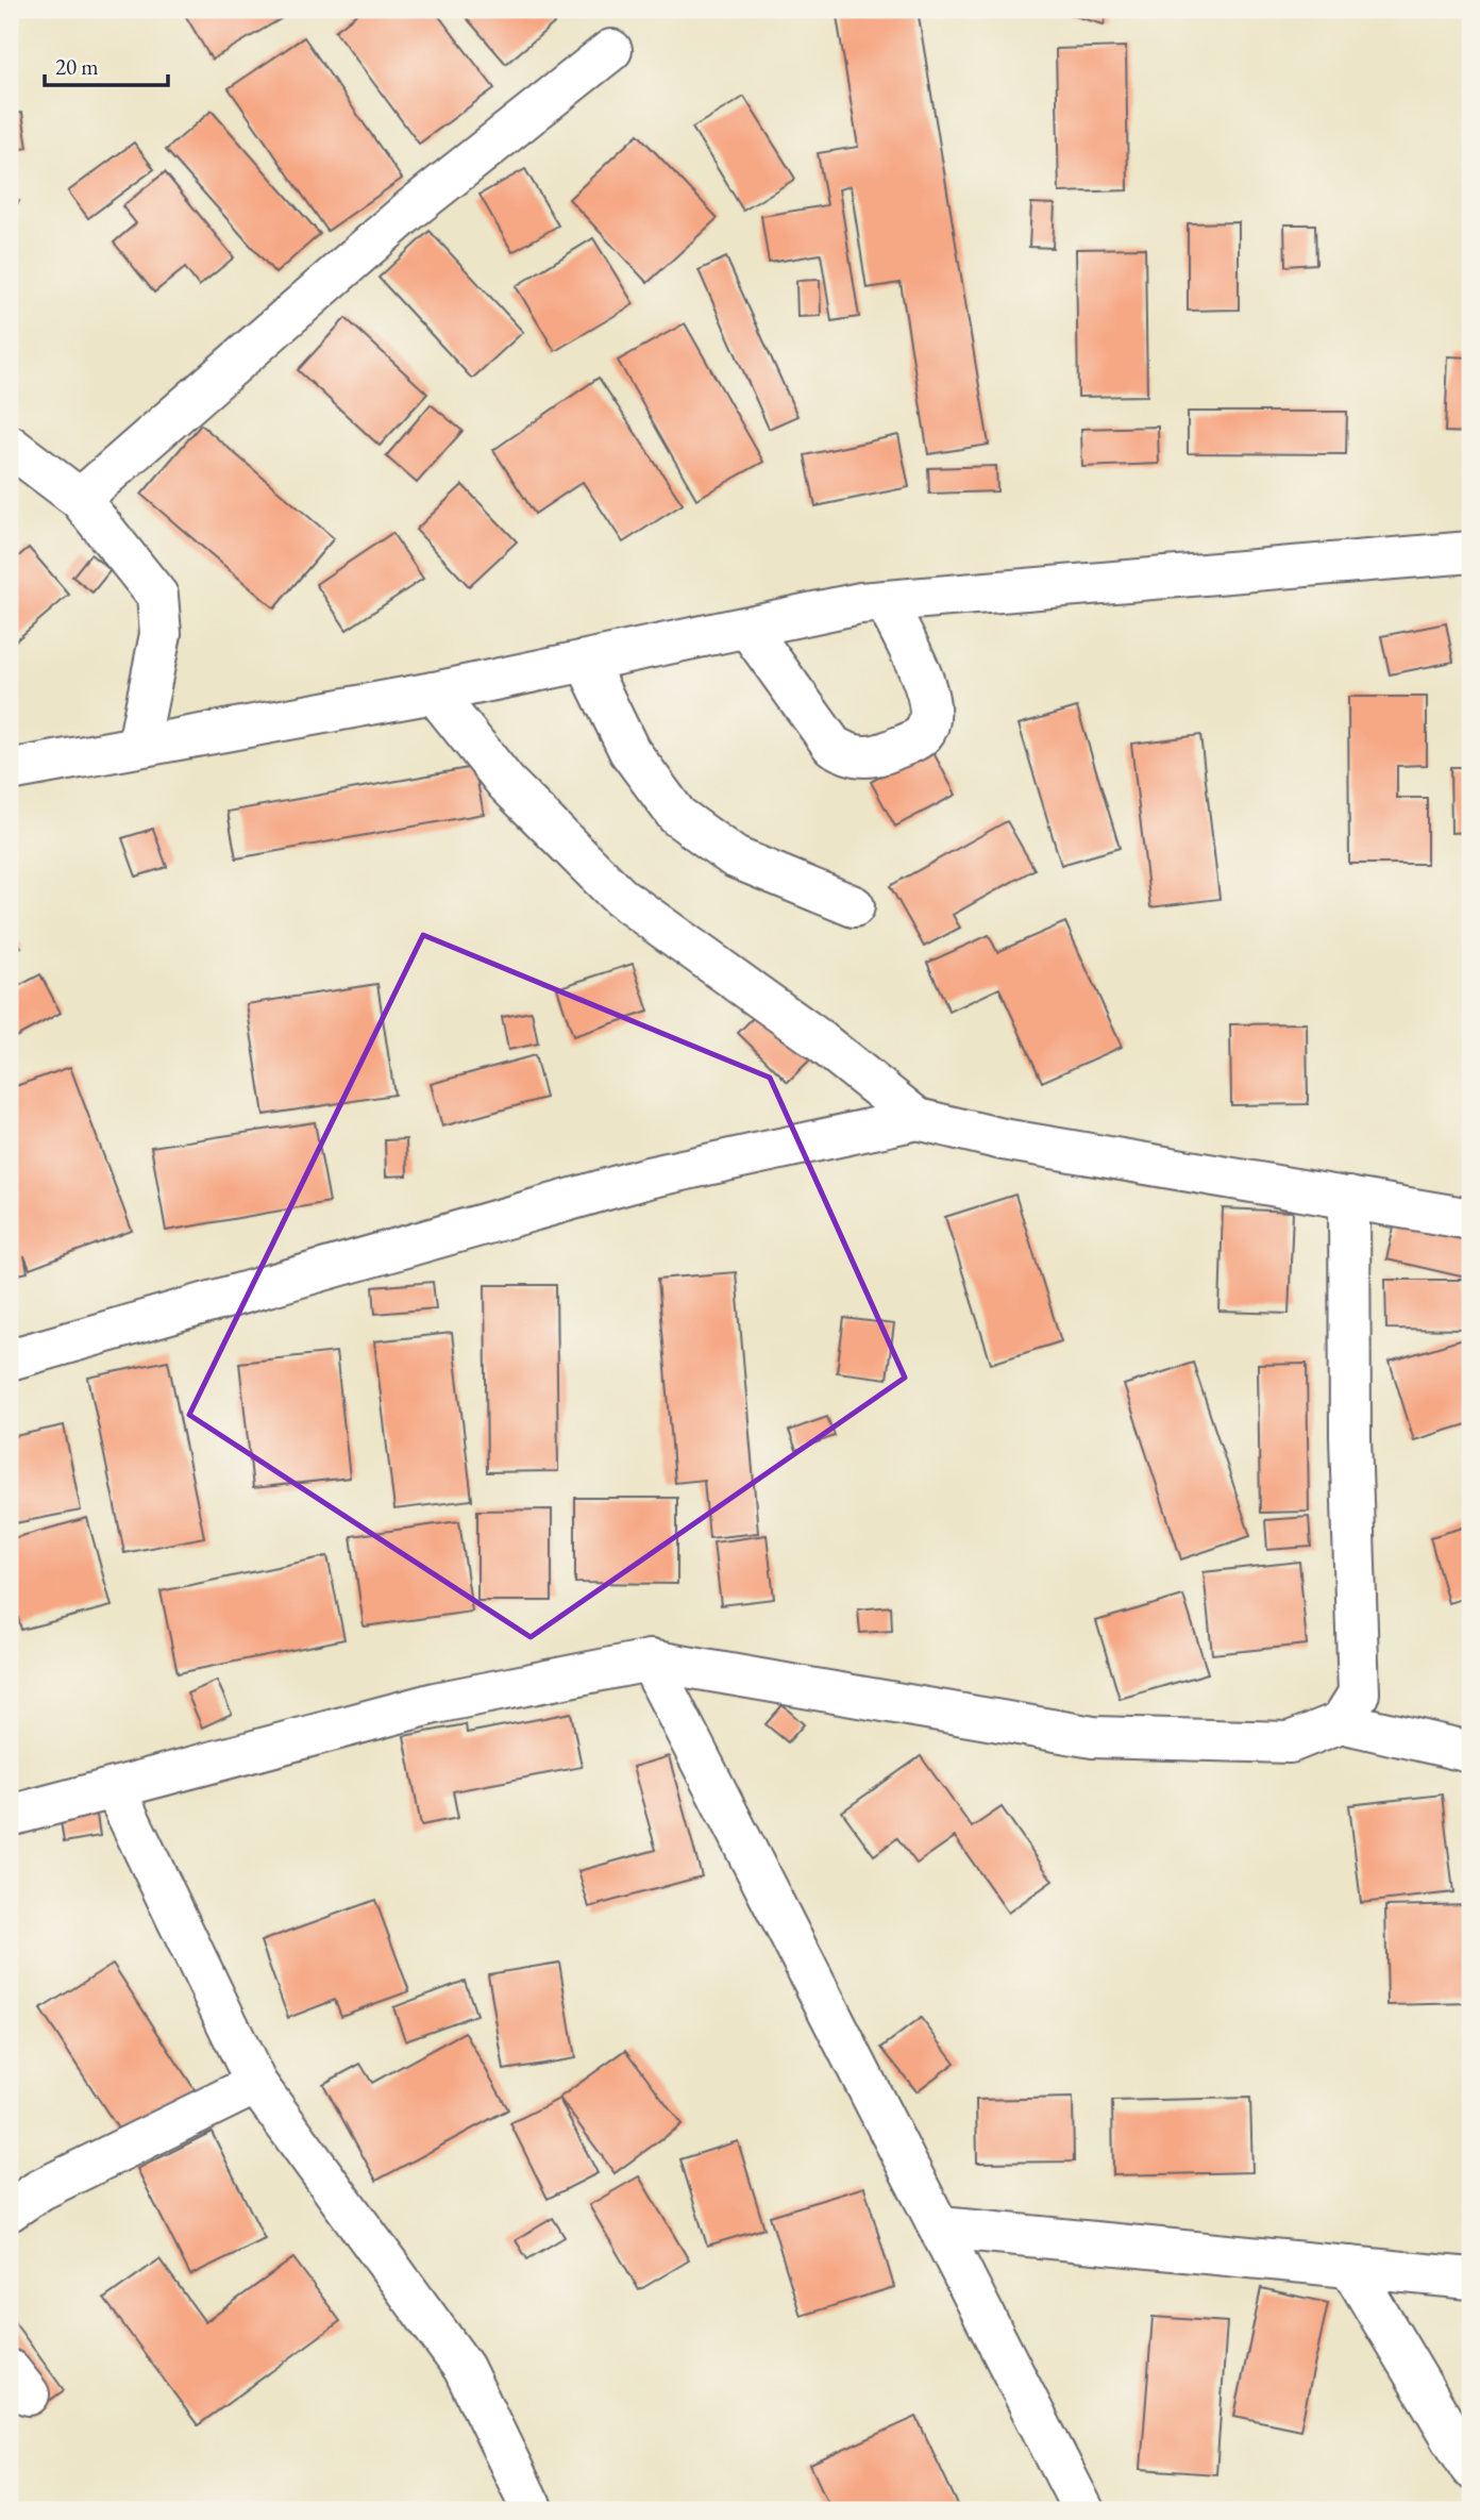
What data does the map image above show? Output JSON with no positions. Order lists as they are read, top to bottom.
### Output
{
  "scale_bar": "20 m"
}
